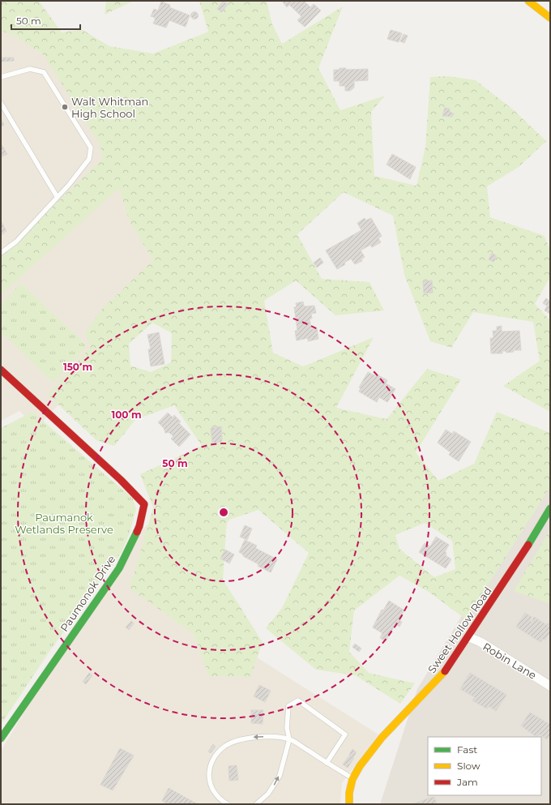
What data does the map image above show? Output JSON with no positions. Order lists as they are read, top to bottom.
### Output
{
  "streets": {
    "street": ["Paumonok Drive", "Sweet Hollow Road", "Robin Lane"]
  },
  "crossings": [
    ["Sweet Hollow Road", "Robin Lane"]
  ],
  "parks": ["Paumanok Wetlands Preserve"],
  "places": ["Walt Whitman High School"],
  "legend": ["Fast", "Slow", "Jam"],
  "scale_bar": "50 m",
  "rings": ["150 m", "100 m", "50 m"]
}
